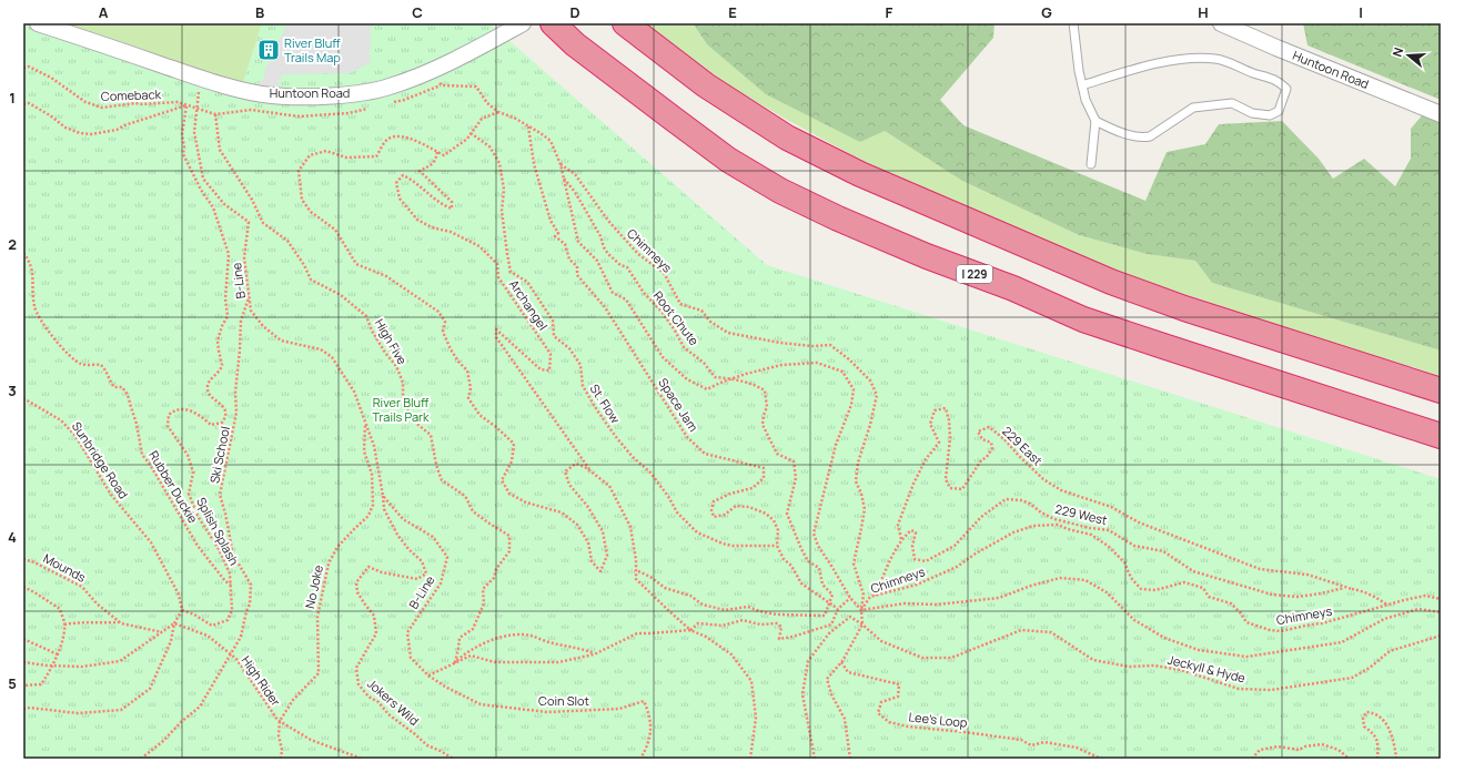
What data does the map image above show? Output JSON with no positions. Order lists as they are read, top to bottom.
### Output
{
  "streets": {
    "highway": ["I 229"],
    "street": ["Huntoon Road"],
    "path": [
      "Comeback",
      "Chimneys",
      "B-Line",
      "Archangel",
      "Root Chute",
      "High Five",
      "St. Flow",
      "Space Jam",
      "229 East",
      "Ski School",
      "Sunbridge Road",
      "Rubber Duckie",
      "229 West",
      "Splish Splash",
      "Mounds",
      "No Joke",
      "Jeckyll & Hyde",
      "High Rider",
      "Coin Slot",
      "Jokers Wild",
      "Lee's Loop"
    ]
  },
  "crossings": [
    ["Comeback", "B-Line"],
    ["Comeback", "Splish Splash"],
    ["Chimneys", "229 West"],
    ["B-Line", "Ski School"],
    ["B-Line", "No Joke"],
    ["B-Line", "Coin Slot"],
    ["B-Line", "Jokers Wild"],
    ["Root Chute", "Space Jam"],
    ["St. Flow", "Space Jam"],
    ["229 East", "229 West"],
    ["Ski School", "High Rider"],
    ["Sunbridge Road", "Splish Splash"],
    ["Rubber Duckie", "Splish Splash"],
    ["No Joke", "High Rider"]
  ],
  "parks": ["River Bluff Trails Park"],
  "places": {
    "building": ["River Bluff Trails Map"]
  },
  "north": "left",
  "grid": {
    "columns": [
      "A",
      "B",
      "C",
      "D",
      "E",
      "F",
      "G",
      "H",
      "I"
    ],
    "rows": [
      "1",
      "2",
      "3",
      "4",
      "5"
    ]
  }
}
